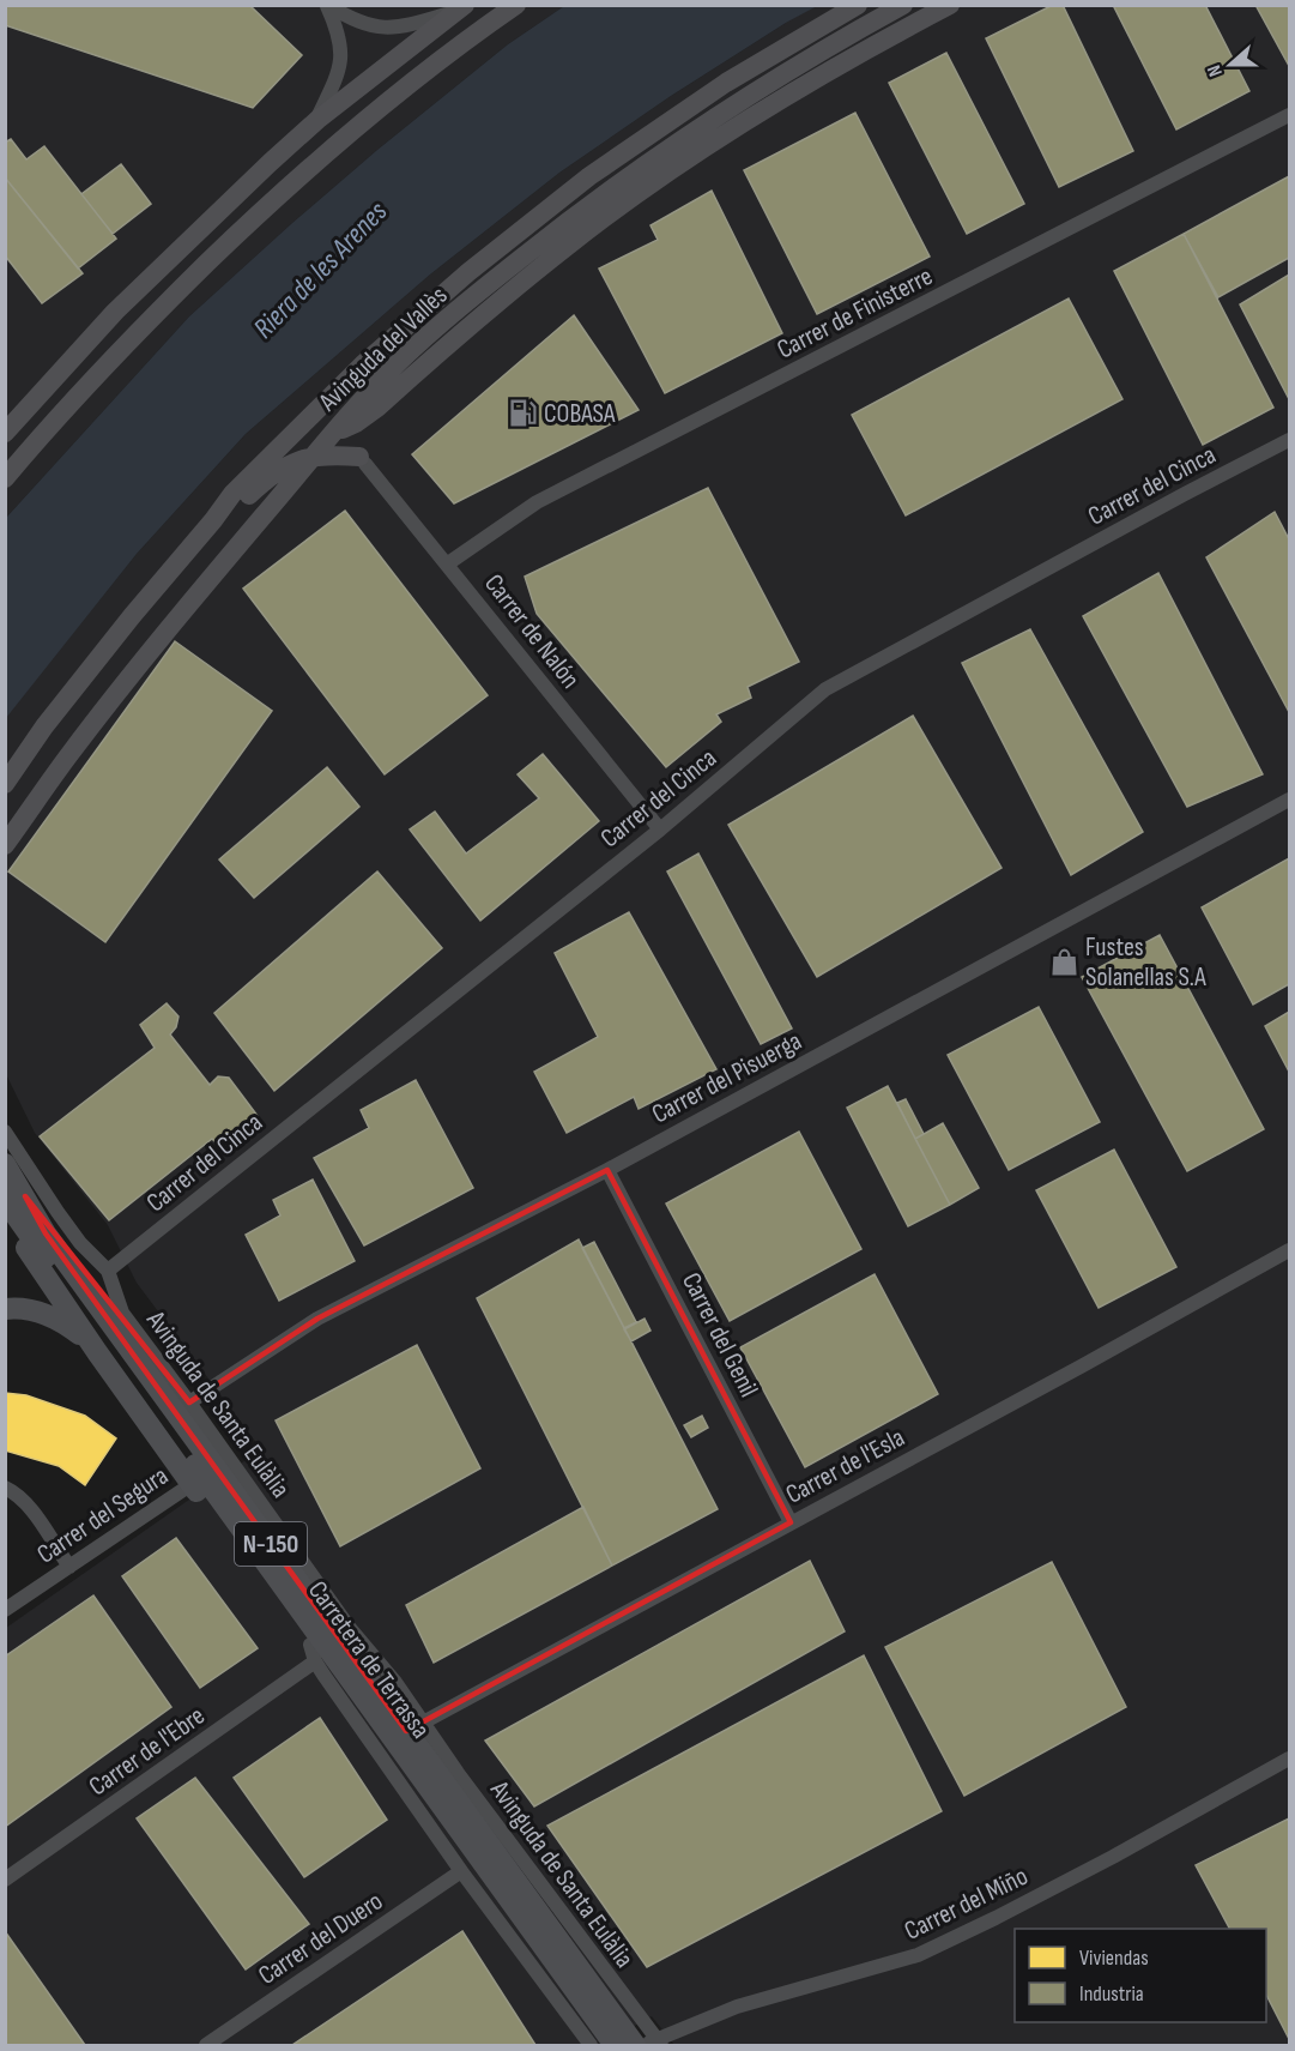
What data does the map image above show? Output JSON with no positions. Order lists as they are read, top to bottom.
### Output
{
  "streets": {
    "main road": ["Avinguda del Vallès", "N-150", "Carretera de Terrassa"],
    "street": [
      "Carrer de Finisterre",
      "Carrer del Cinca",
      "Carrer de Nalón",
      "Carrer del Pisuerga",
      "Carrer del Genil",
      "Avinguda de Santa Eulàlia",
      "Carrer de l'Esla",
      "Carrer del Segura",
      "Carrer de l'Ebre",
      "Carrer del Miño",
      "Carrer del Duero"
    ]
  },
  "crossings": [
    ["Carrer de Finisterre", "Carrer de Nalón"],
    ["Carrer del Cinca", "Carrer de Nalón"],
    ["Carrer del Cinca", "Avinguda de Santa Eulàlia"],
    ["Carrer del Pisuerga", "Carrer del Genil"],
    ["Carrer del Pisuerga", "Avinguda de Santa Eulàlia"],
    ["Carrer del Genil", "Carrer de l'Esla"],
    ["Avinguda de Santa Eulàlia", "Carrer de l'Esla"],
    ["Avinguda de Santa Eulàlia", "Carretera de Terrassa"],
    ["Avinguda de Santa Eulàlia", "Carrer del Miño"]
  ],
  "water": ["Riera de les Arenes"],
  "places": {
    "fuel station": ["COBASA"],
    "shop": ["Fustes Solanellas S.A"]
  },
  "legend": ["Viviendas", "Industria"],
  "north": "left"
}
